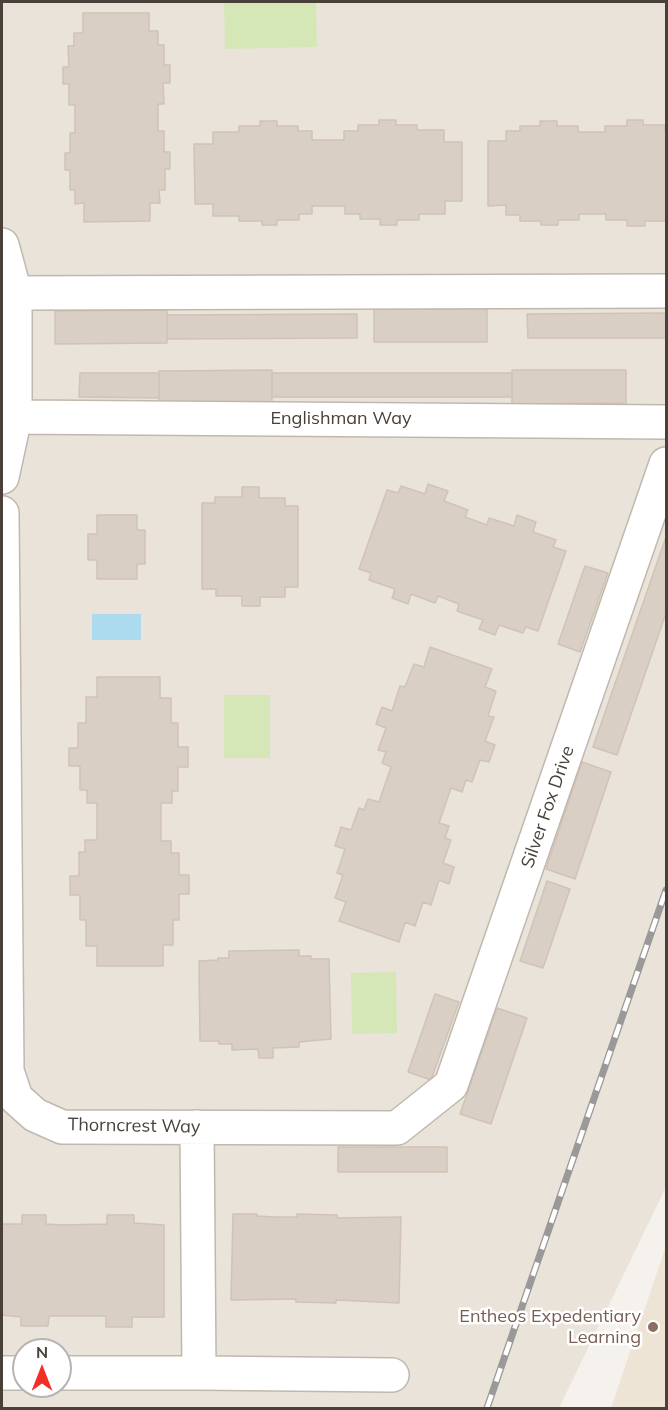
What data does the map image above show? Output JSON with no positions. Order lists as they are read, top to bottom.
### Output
{
  "streets": {
    "street": ["Englishman Way", "Silver Fox Drive", "Thorncrest Way"]
  },
  "crossings": [
    ["Silver Fox Drive", "Thorncrest Way"]
  ],
  "places": ["Entheos Expedentiary Learning"],
  "north": "top"
}
